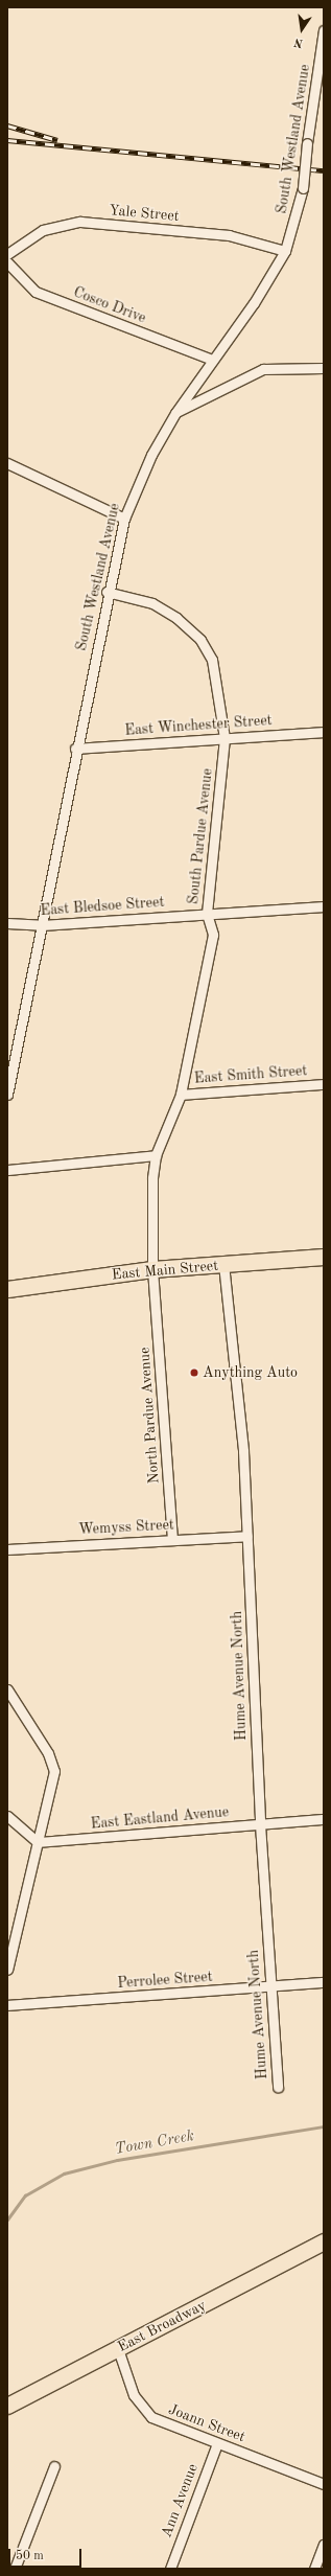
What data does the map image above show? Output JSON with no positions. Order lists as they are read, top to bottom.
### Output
{
  "streets": {
    "main road": ["East Main Street", "East Broadway"],
    "street": [
      "South Westland Avenue",
      "Yale Street",
      "Cosco Drive",
      "East Winchester Street",
      "South Pardue Avenue",
      "East Bledsoe Street",
      "East Smith Street",
      "North Pardue Avenue",
      "Wemyss Street",
      "Hume Avenue North",
      "East Eastland Avenue",
      "Perrolee Street",
      "Joann Street",
      "Ann Avenue"
    ]
  },
  "crossings": [
    ["South Westland Avenue", "Yale Street"],
    ["South Westland Avenue", "Cosco Drive"],
    ["South Westland Avenue", "East Winchester Street"],
    ["South Westland Avenue", "South Pardue Avenue"],
    ["South Westland Avenue", "East Bledsoe Street"],
    ["East Winchester Street", "South Pardue Avenue"],
    ["South Pardue Avenue", "East Bledsoe Street"],
    ["South Pardue Avenue", "East Smith Street"],
    ["South Pardue Avenue", "East Main Street"],
    ["South Pardue Avenue", "North Pardue Avenue"],
    ["East Main Street", "Hume Avenue North"],
    ["North Pardue Avenue", "Wemyss Street"],
    ["Wemyss Street", "Hume Avenue North"],
    ["Hume Avenue North", "East Eastland Avenue"],
    ["Hume Avenue North", "Perrolee Street"],
    ["East Broadway", "Joann Street"],
    ["Joann Street", "Ann Avenue"]
  ],
  "water": ["Town Creek"],
  "places": ["Anything Auto"],
  "scale_bar": "50 m",
  "north": "bottom"
}
